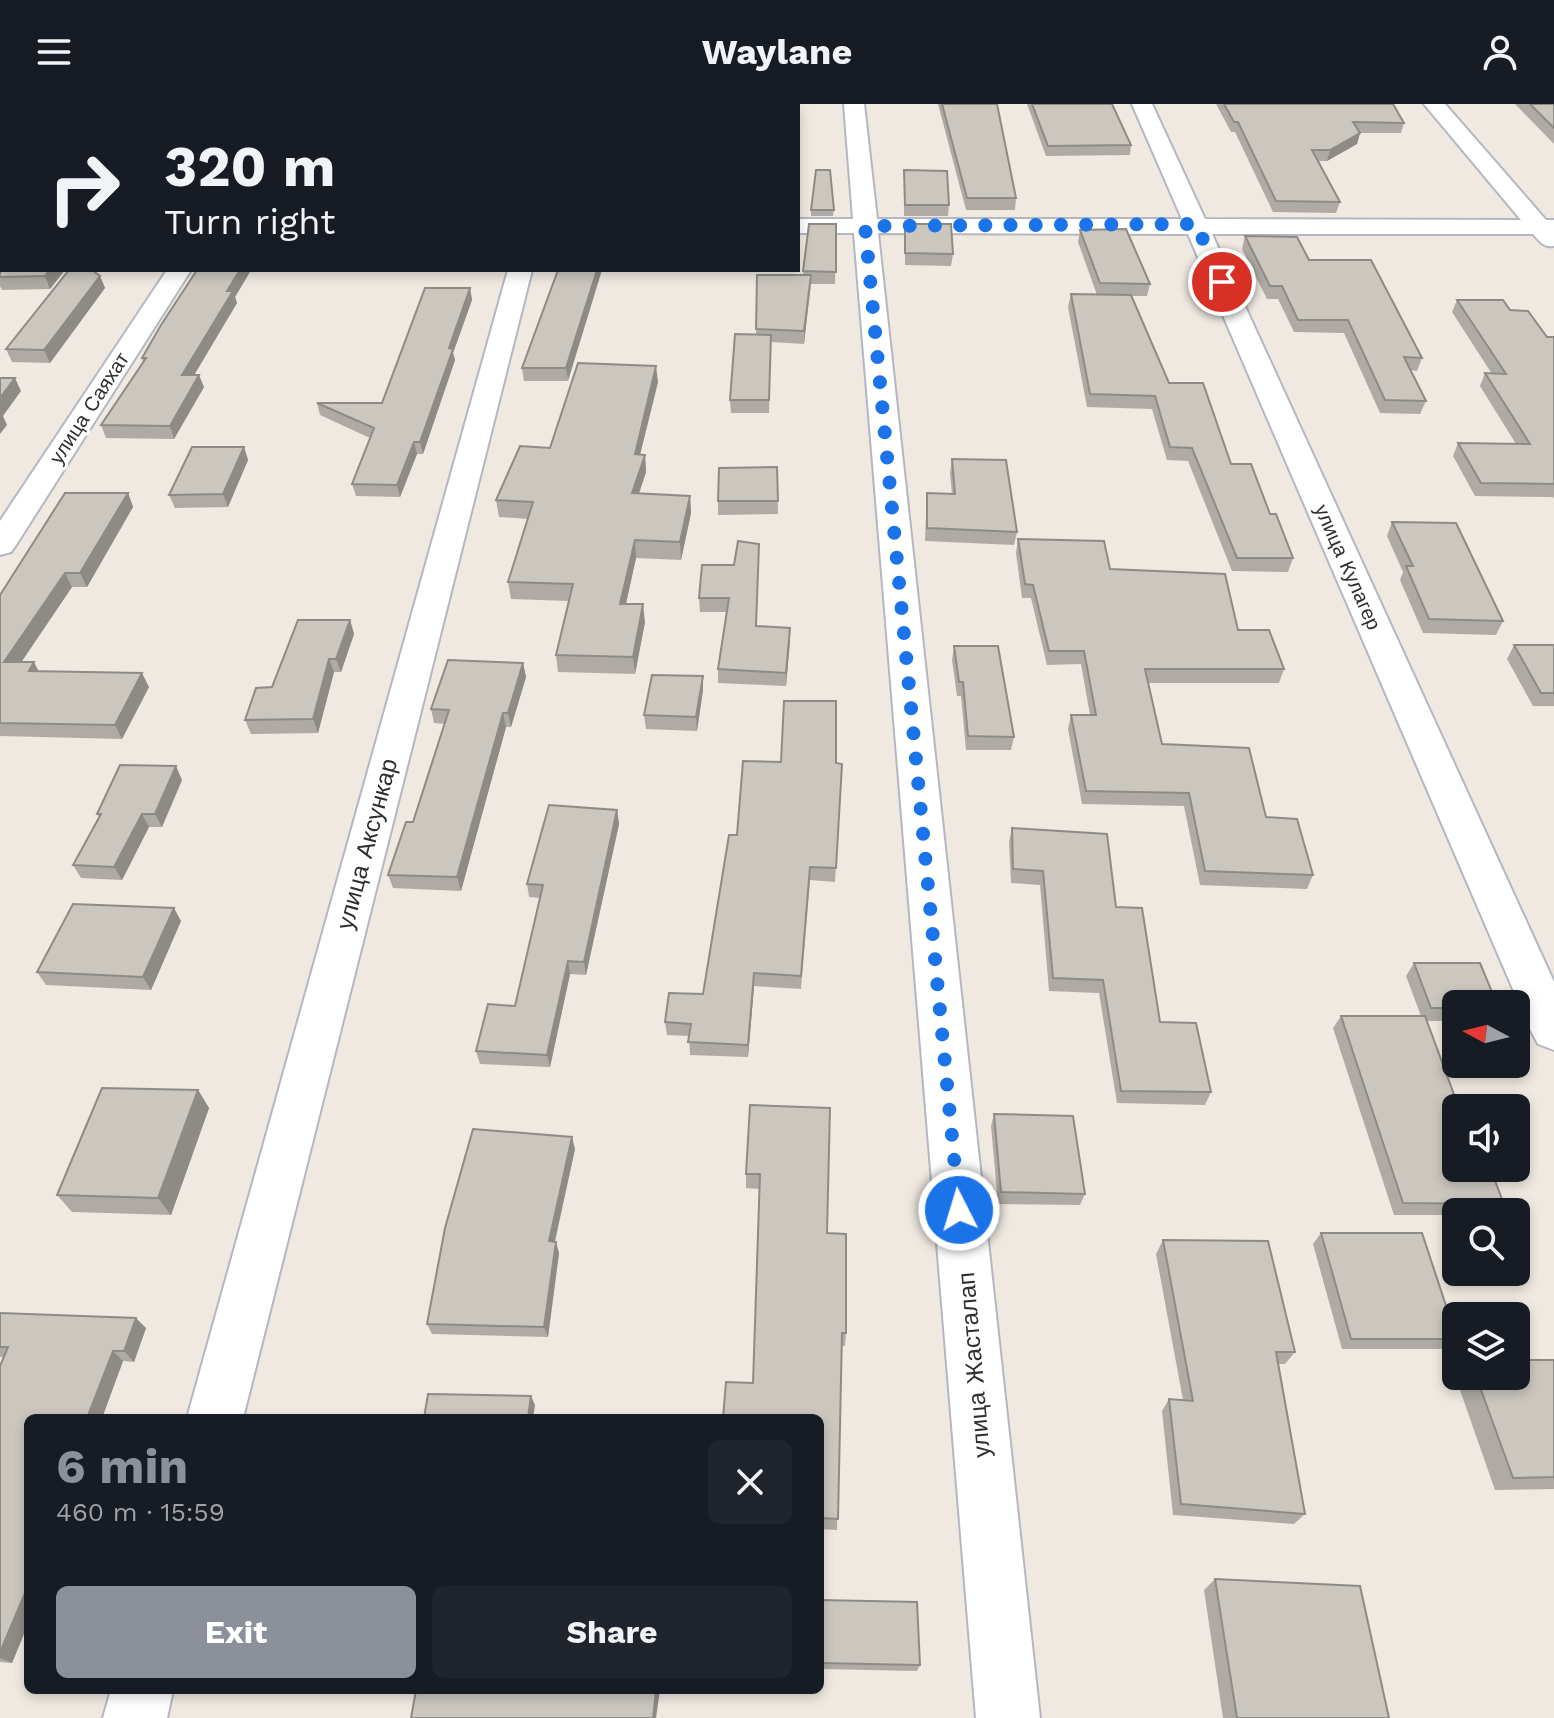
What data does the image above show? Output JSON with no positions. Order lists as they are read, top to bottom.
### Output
{
  "streets": {
    "street": [
      "улица Саяхат",
      "улица Кулагер",
      "улица Аксункар",
      "улица Жасталап"
    ]
  },
  "north": "left",
  "page": {
    "header": "Waylane",
    "turn": ["320 m", "Turn right"],
    "heading": ["6 min", "460 m · 15:59"],
    "buttons": ["Exit", "Share"]
  }
}
